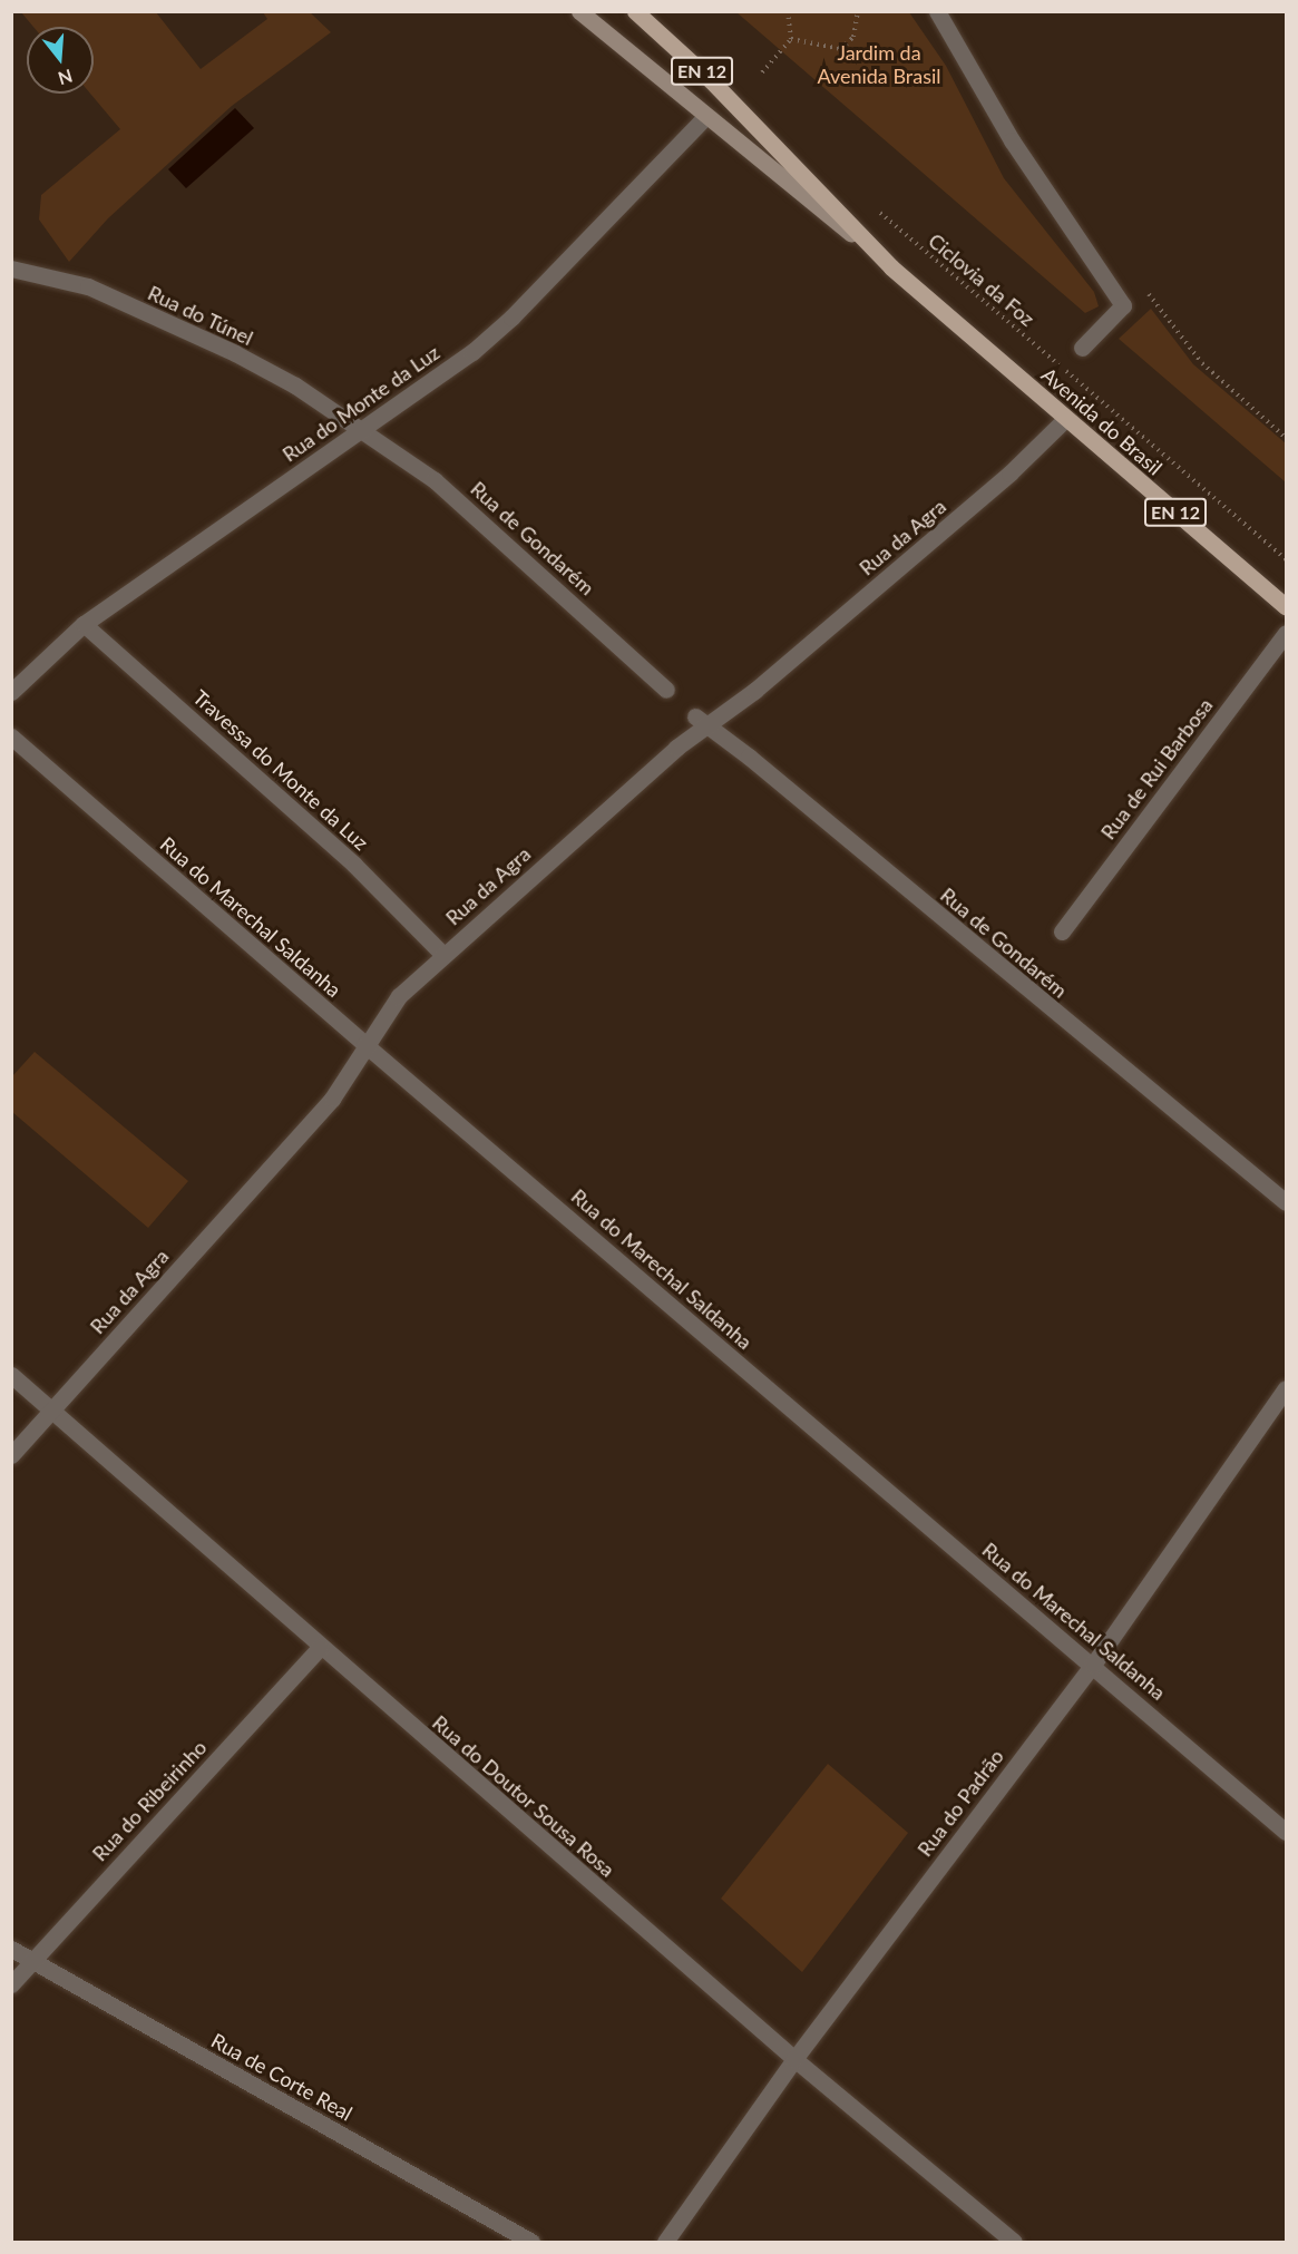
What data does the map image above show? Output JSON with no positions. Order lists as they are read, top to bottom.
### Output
{
  "streets": {
    "main road": ["EN 12", "Avenida do Brasil"],
    "street": [
      "Rua do Túnel",
      "Rua do Monte da Luz",
      "Rua da Agra",
      "Rua de Gondarém",
      "Rua de Rui Barbosa",
      "Travessa do Monte da Luz",
      "Rua do Marechal Saldanha",
      "Rua do Doutor Sousa Rosa",
      "Rua do Ribeirinho",
      "Rua do Padrão",
      "Rua de Corte Real"
    ],
    "path": ["Ciclovia da Foz"]
  },
  "crossings": [
    ["Rua do Túnel", "Rua do Monte da Luz"],
    ["Rua do Túnel", "Rua de Gondarém"],
    ["Rua do Monte da Luz", "Avenida do Brasil"],
    ["Rua do Monte da Luz", "Rua de Gondarém"],
    ["Rua do Monte da Luz", "Travessa do Monte da Luz"],
    ["Avenida do Brasil", "Rua da Agra"],
    ["Rua da Agra", "Rua de Gondarém"],
    ["Rua da Agra", "Travessa do Monte da Luz"],
    ["Rua da Agra", "Rua do Marechal Saldanha"],
    ["Rua da Agra", "Rua do Doutor Sousa Rosa"],
    ["Rua do Marechal Saldanha", "Rua do Padrão"],
    ["Rua do Doutor Sousa Rosa", "Rua do Ribeirinho"],
    ["Rua do Doutor Sousa Rosa", "Rua do Padrão"],
    ["Rua do Ribeirinho", "Rua de Corte Real"]
  ],
  "parks": ["Jardim da Avenida Brasil"],
  "north": "bottom"
}
